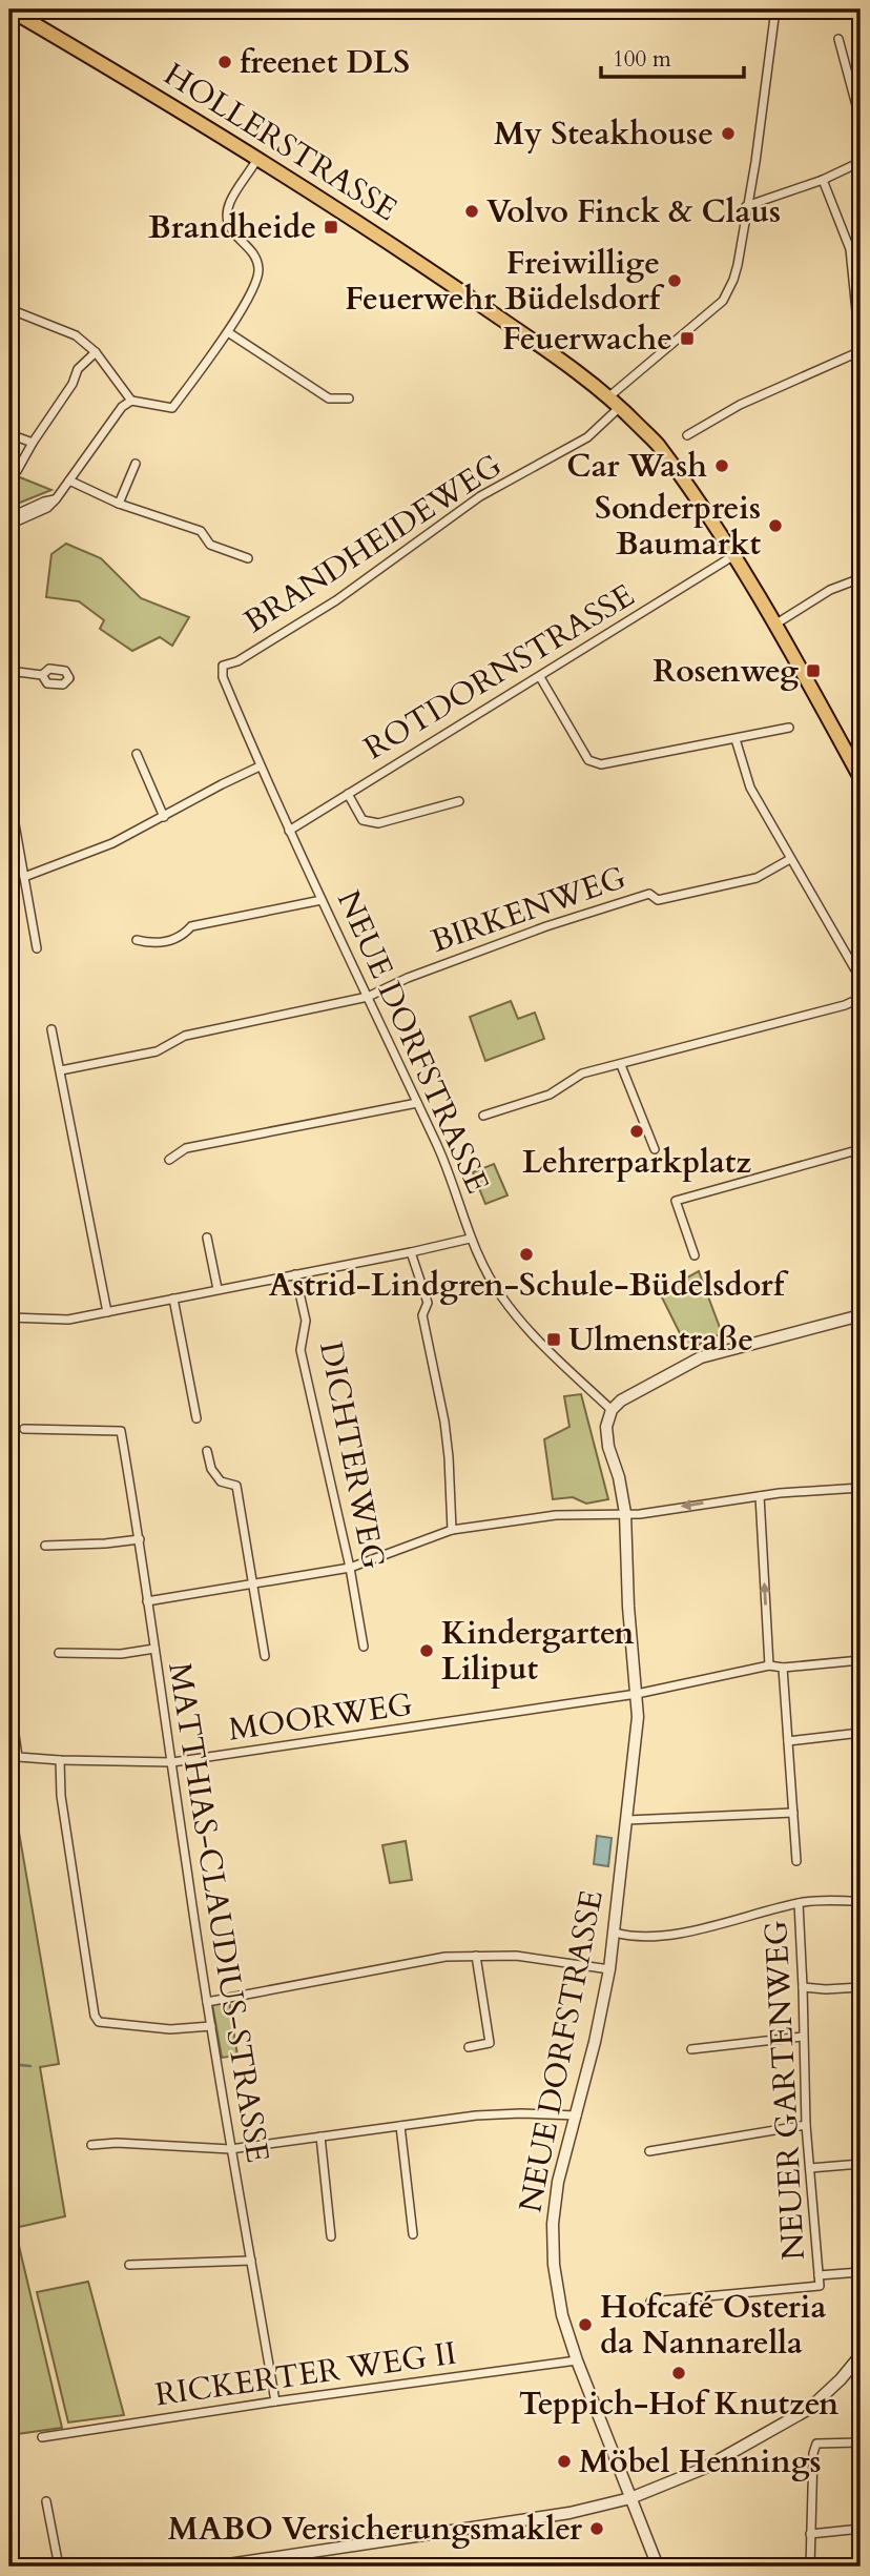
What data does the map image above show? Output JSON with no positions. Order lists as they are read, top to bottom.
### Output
{
  "streets": {
    "main road": ["HOLLERSTRASSE"],
    "street": [
      "BRANDHEIDEWEG",
      "ROTDORNSTRASSE",
      "BIRKENWEG",
      "NEUE DORFSTRASSE",
      "DICHTERWEG",
      "MOORWEG",
      "MATTHIAS-CLAUDIUS-STRASSE",
      "NEUER GARTENWEG",
      "RICKERTER WEG II"
    ]
  },
  "crossings": [
    ["HOLLERSTRASSE", "BRANDHEIDEWEG"],
    ["HOLLERSTRASSE", "ROTDORNSTRASSE"],
    ["BRANDHEIDEWEG", "NEUE DORFSTRASSE"],
    ["ROTDORNSTRASSE", "NEUE DORFSTRASSE"],
    ["BIRKENWEG", "NEUE DORFSTRASSE"],
    ["NEUE DORFSTRASSE", "MOORWEG"],
    ["NEUE DORFSTRASSE", "RICKERTER WEG II"],
    ["MOORWEG", "MATTHIAS-CLAUDIUS-STRASSE"],
    ["MATTHIAS-CLAUDIUS-STRASSE", "RICKERTER WEG II"]
  ],
  "places": {
    "other": [
      "freenet DLS",
      "My Steakhouse",
      "Volvo Finck & Claus",
      "Freiwillige Feuerwehr Büdelsdorf",
      "Car Wash",
      "Sonderpreis Baumarkt",
      "Lehrerparkplatz",
      "Astrid-Lindgren-Schule-Büdelsdorf",
      "Kindergarten Liliput",
      "Hofcafé Osteria da Nannarella",
      "Teppich-Hof Knutzen",
      "Möbel Hennings",
      "MABO Versicherungsmakler"
    ],
    "transit": [
      "Brandheide",
      "Feuerwache",
      "Rosenweg",
      "Ulmenstraße"
    ]
  },
  "scale_bar": "100 m"
}
